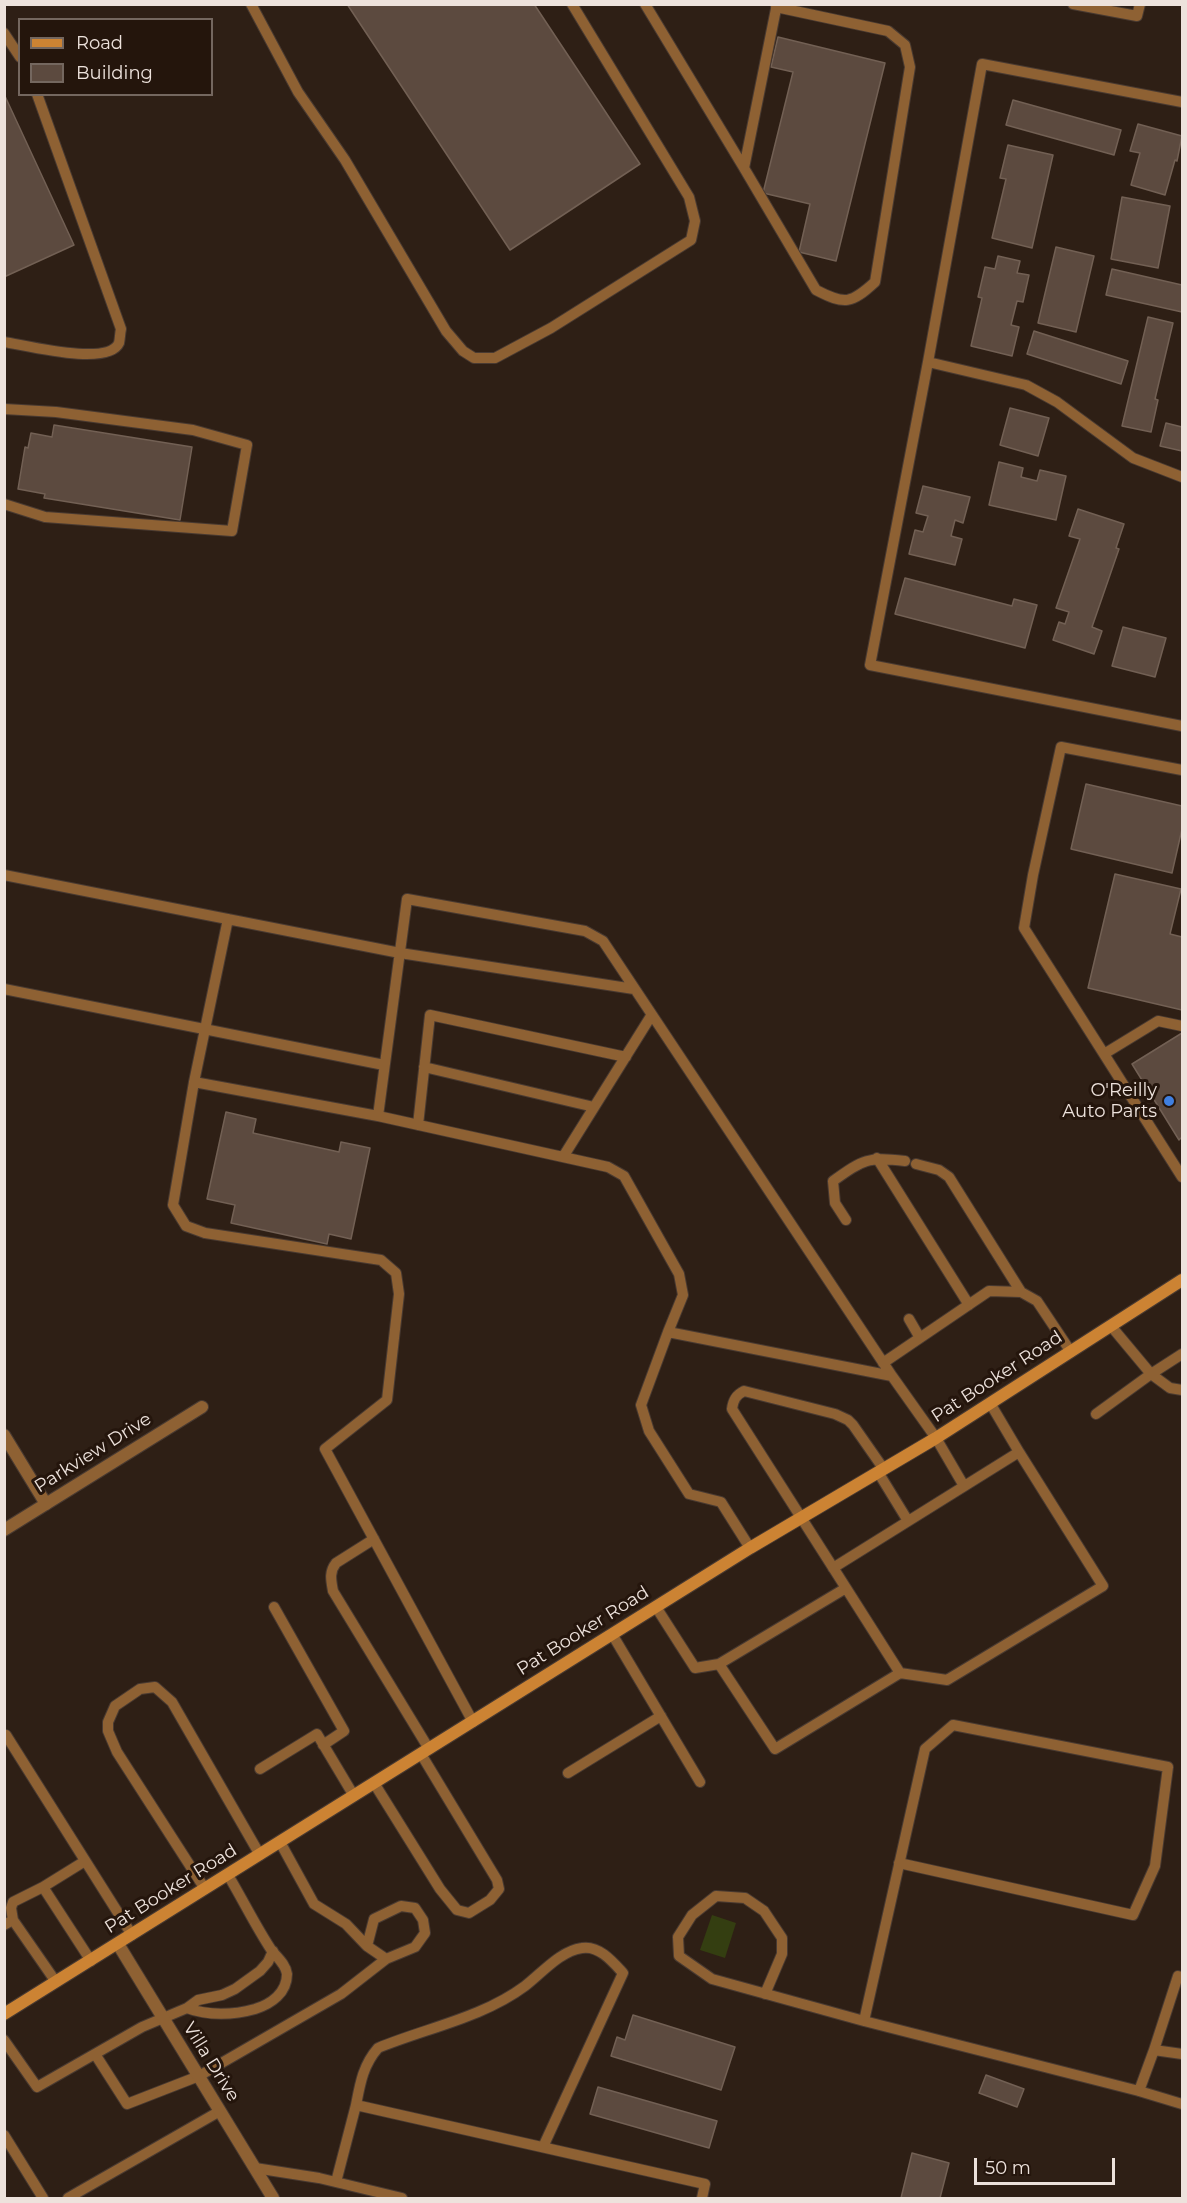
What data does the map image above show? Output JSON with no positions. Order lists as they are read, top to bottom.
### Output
{
  "streets": {
    "main road": ["Pat Booker Road"],
    "street": ["Parkview Drive", "Villa Drive"]
  },
  "crossings": [
    ["Pat Booker Road", "Villa Drive"]
  ],
  "places": ["O'Reilly Auto Parts"],
  "legend": ["Road", "Building"],
  "scale_bar": "50 m"
}
